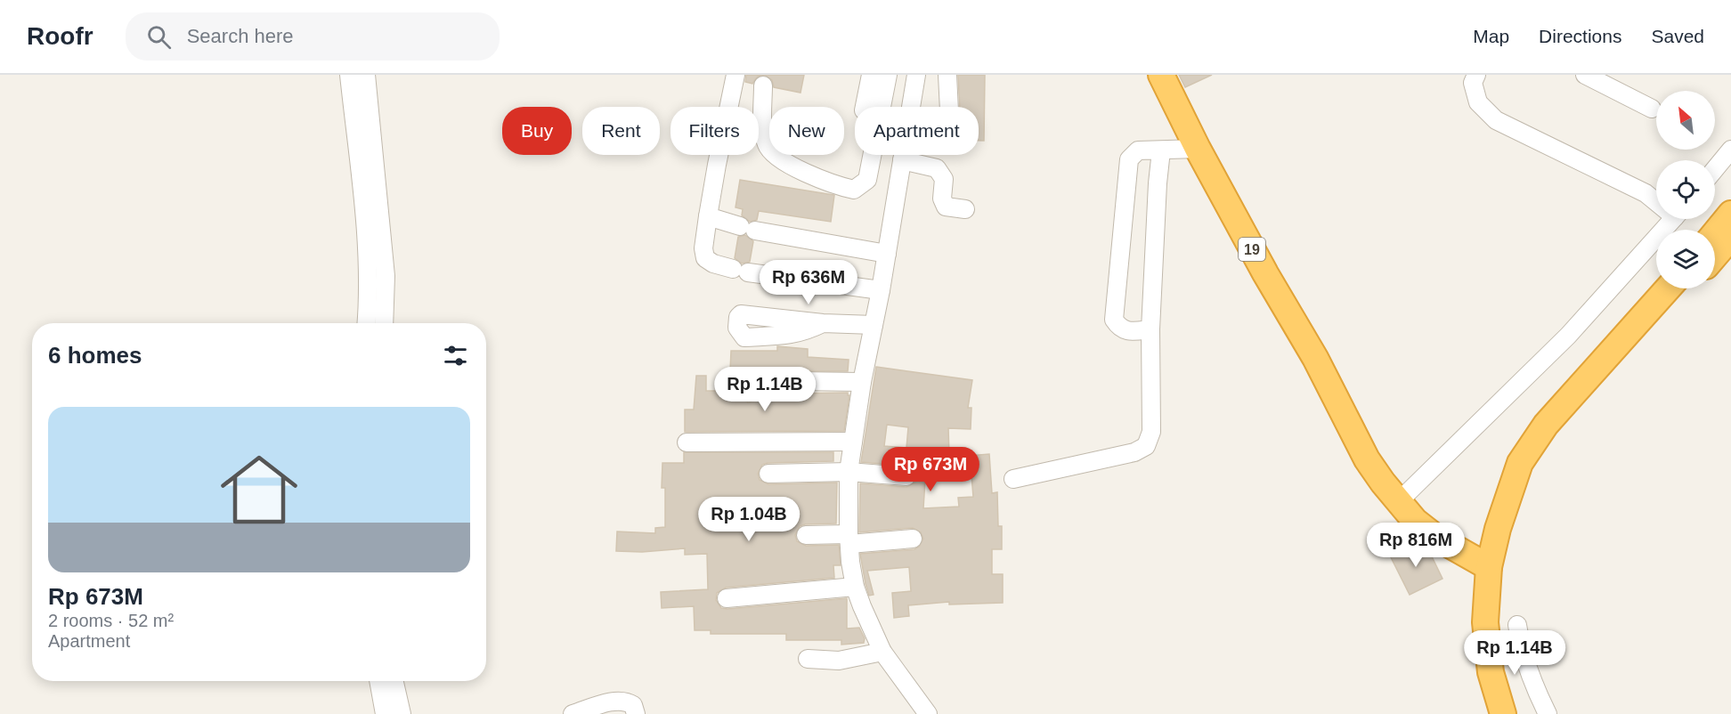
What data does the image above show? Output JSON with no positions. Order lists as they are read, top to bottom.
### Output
{
  "streets": {
    "highway": ["19"]
  },
  "north": "top left",
  "page": {
    "header": "Roofr",
    "search": "Search here",
    "nav": ["Map", "Directions", "Saved"],
    "chip": [
      "Buy",
      "Rent",
      "Filters",
      "New",
      "Apartment"
    ],
    "price": [
      "Rp 636M",
      "Rp 1.14B",
      "Rp 673M",
      "Rp 1.04B",
      "Rp 816M",
      "Rp 1.14B"
    ],
    "heading": "6 homes",
    "list": [
      {
        "name": "Rp 673M",
        "note": "2 rooms · 52 m² · Apartment"
      }
    ]
  }
}
